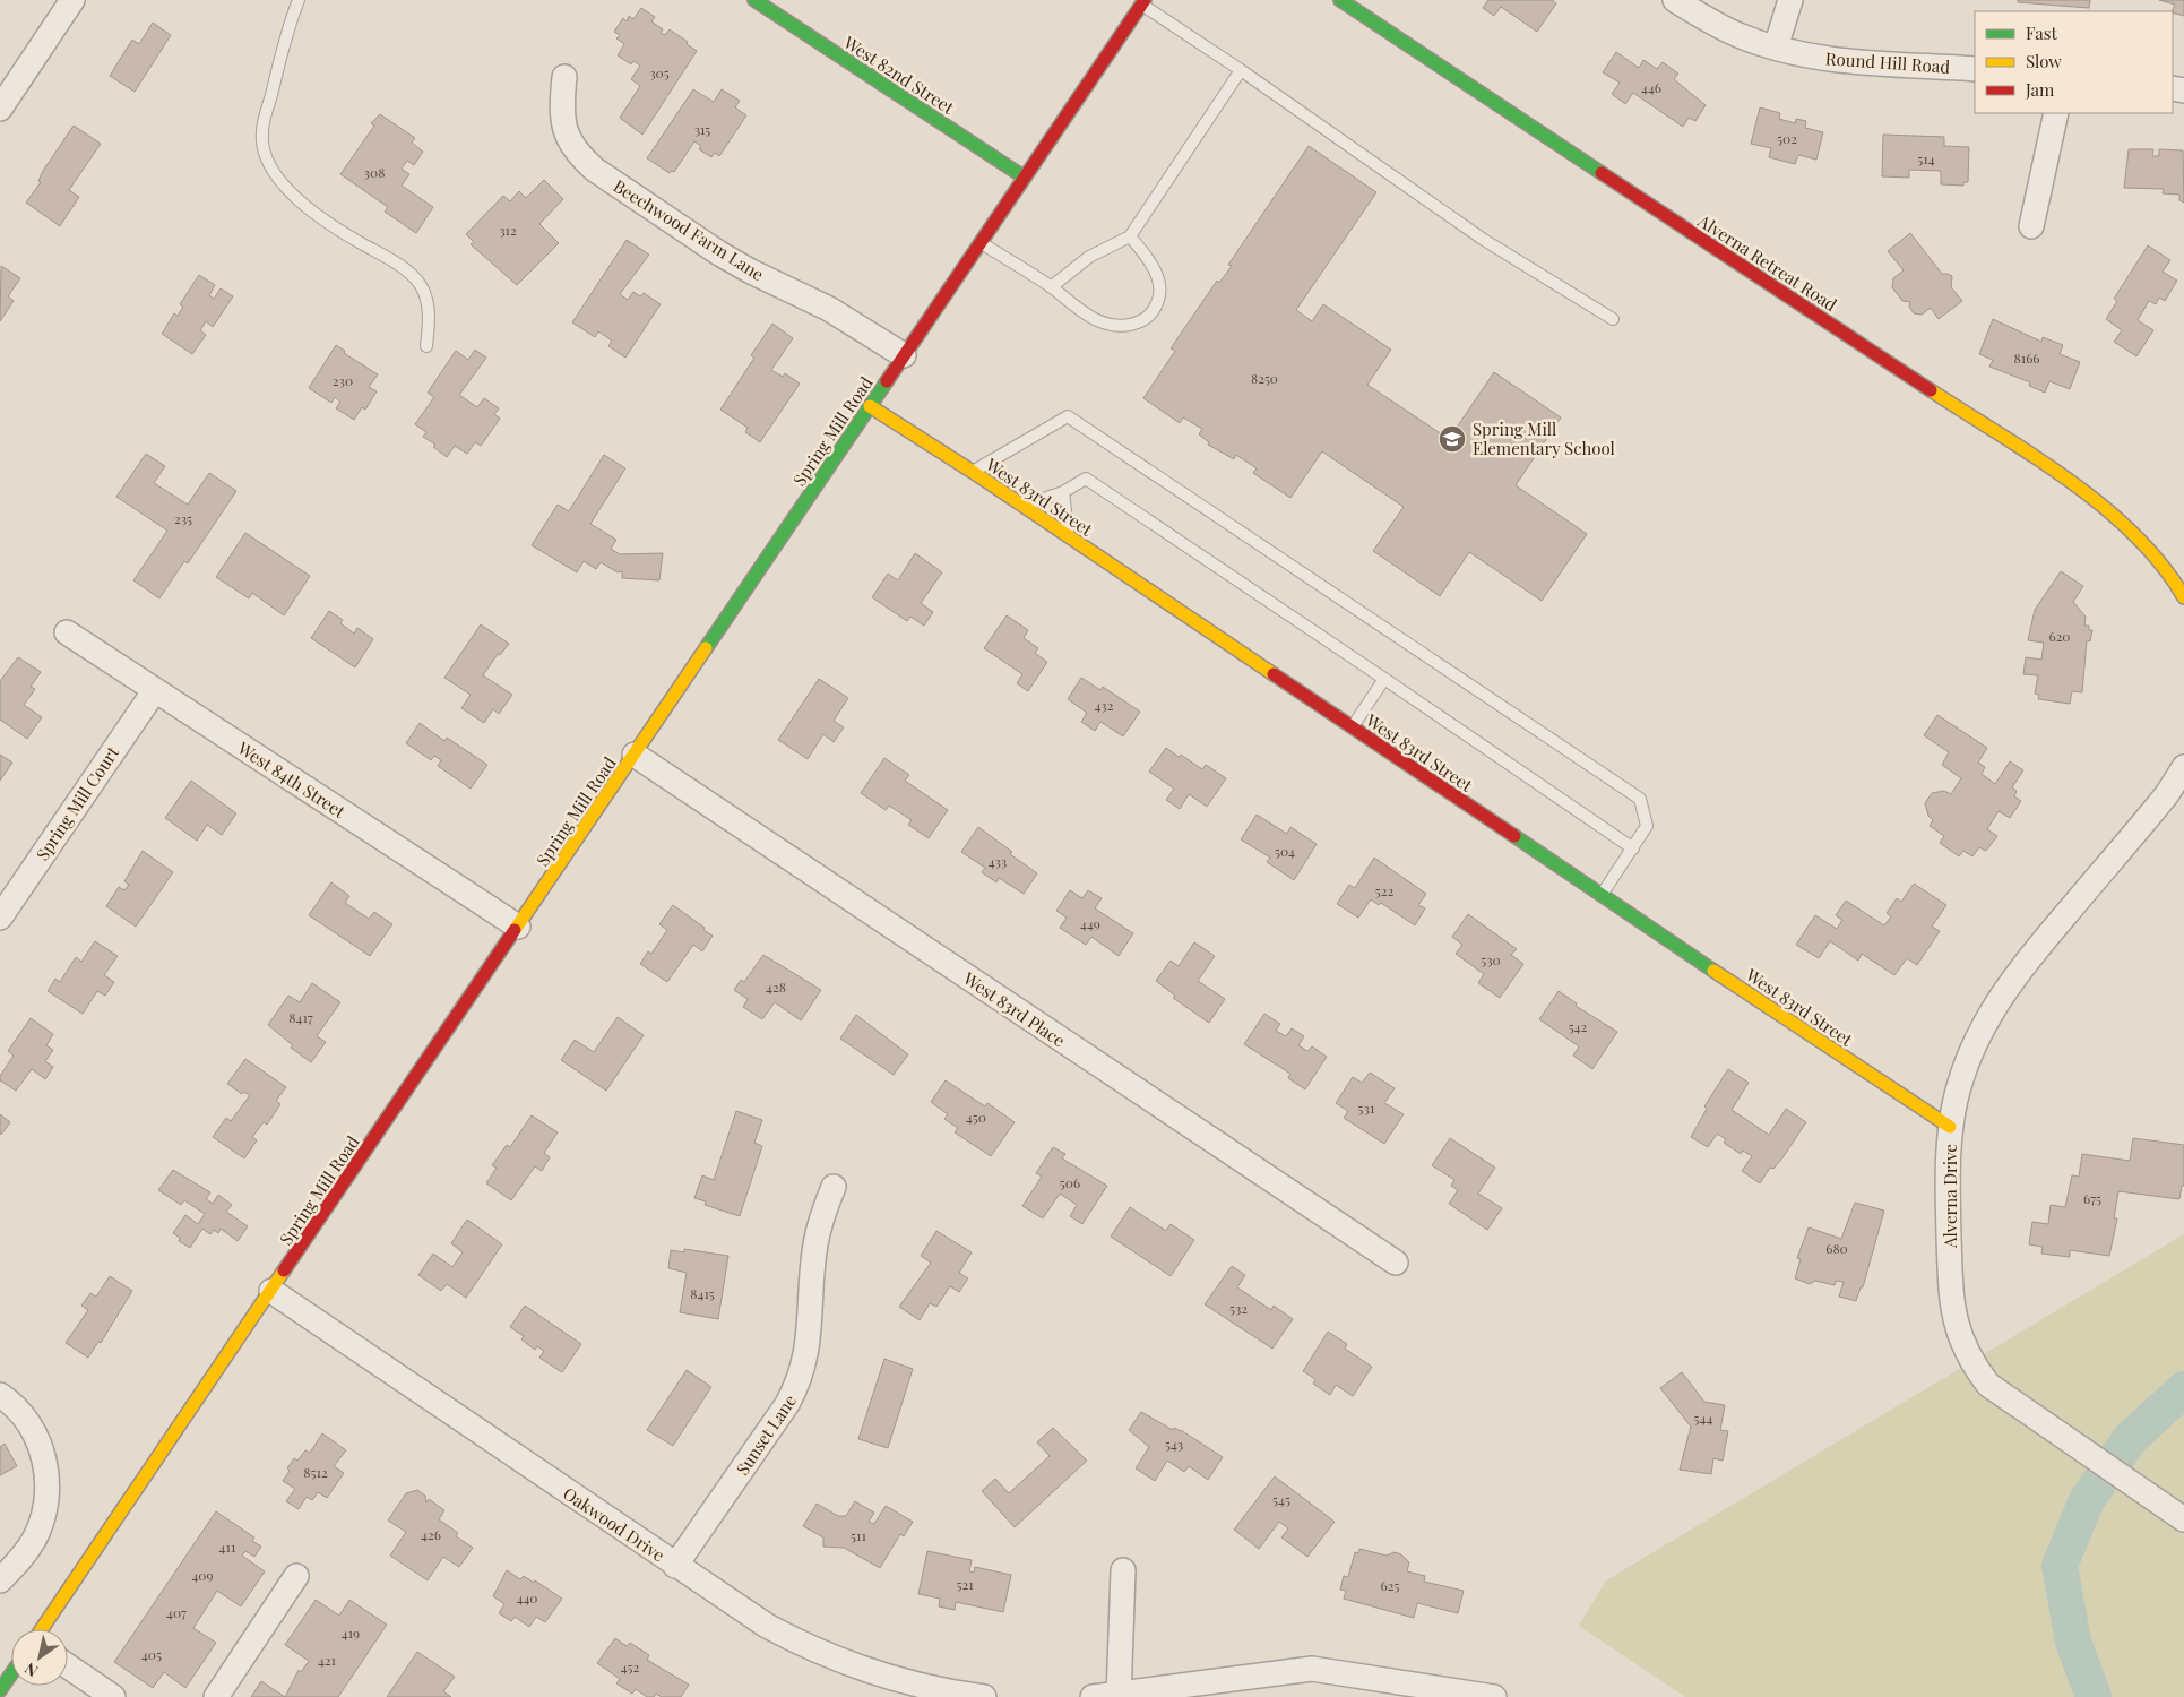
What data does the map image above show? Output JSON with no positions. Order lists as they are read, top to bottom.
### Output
{
  "streets": {
    "street": [
      "Round Hill Road",
      "West 82nd Street",
      "Beechwood Farm Lane",
      "Alverna Retreat Road",
      "Spring Mill Road",
      "West 83rd Street",
      "West 84th Street",
      "Spring Mill Court",
      "West 83rd Place",
      "Alverna Drive",
      "Sunset Lane",
      "Oakwood Drive"
    ]
  },
  "crossings": [
    ["West 82nd Street", "Spring Mill Road"],
    ["Beechwood Farm Lane", "Spring Mill Road"],
    ["Spring Mill Road", "West 83rd Street"],
    ["Spring Mill Road", "West 84th Street"],
    ["Spring Mill Road", "West 83rd Place"],
    ["Spring Mill Road", "Oakwood Drive"],
    ["West 83rd Street", "Alverna Drive"],
    ["West 84th Street", "Spring Mill Court"],
    ["Sunset Lane", "Oakwood Drive"]
  ],
  "places": {
    "school or university": ["Spring Mill Elementary School"]
  },
  "house_numbers": [
    "305",
    "446",
    "315",
    "502",
    "514",
    "308",
    "312",
    "8166",
    "8250",
    "230",
    "235",
    "620",
    "432",
    "504",
    "433",
    "522",
    "449",
    "530",
    "428",
    "8417",
    "542",
    "531",
    "450",
    "506",
    "675",
    "680",
    "8415",
    "532",
    "544",
    "543",
    "8512",
    "545",
    "426",
    "511",
    "411",
    "409",
    "521",
    "625",
    "440",
    "407",
    "419",
    "405",
    "421",
    "452"
  ],
  "legend": ["Fast", "Slow", "Jam"],
  "north": "bottom left"
}
